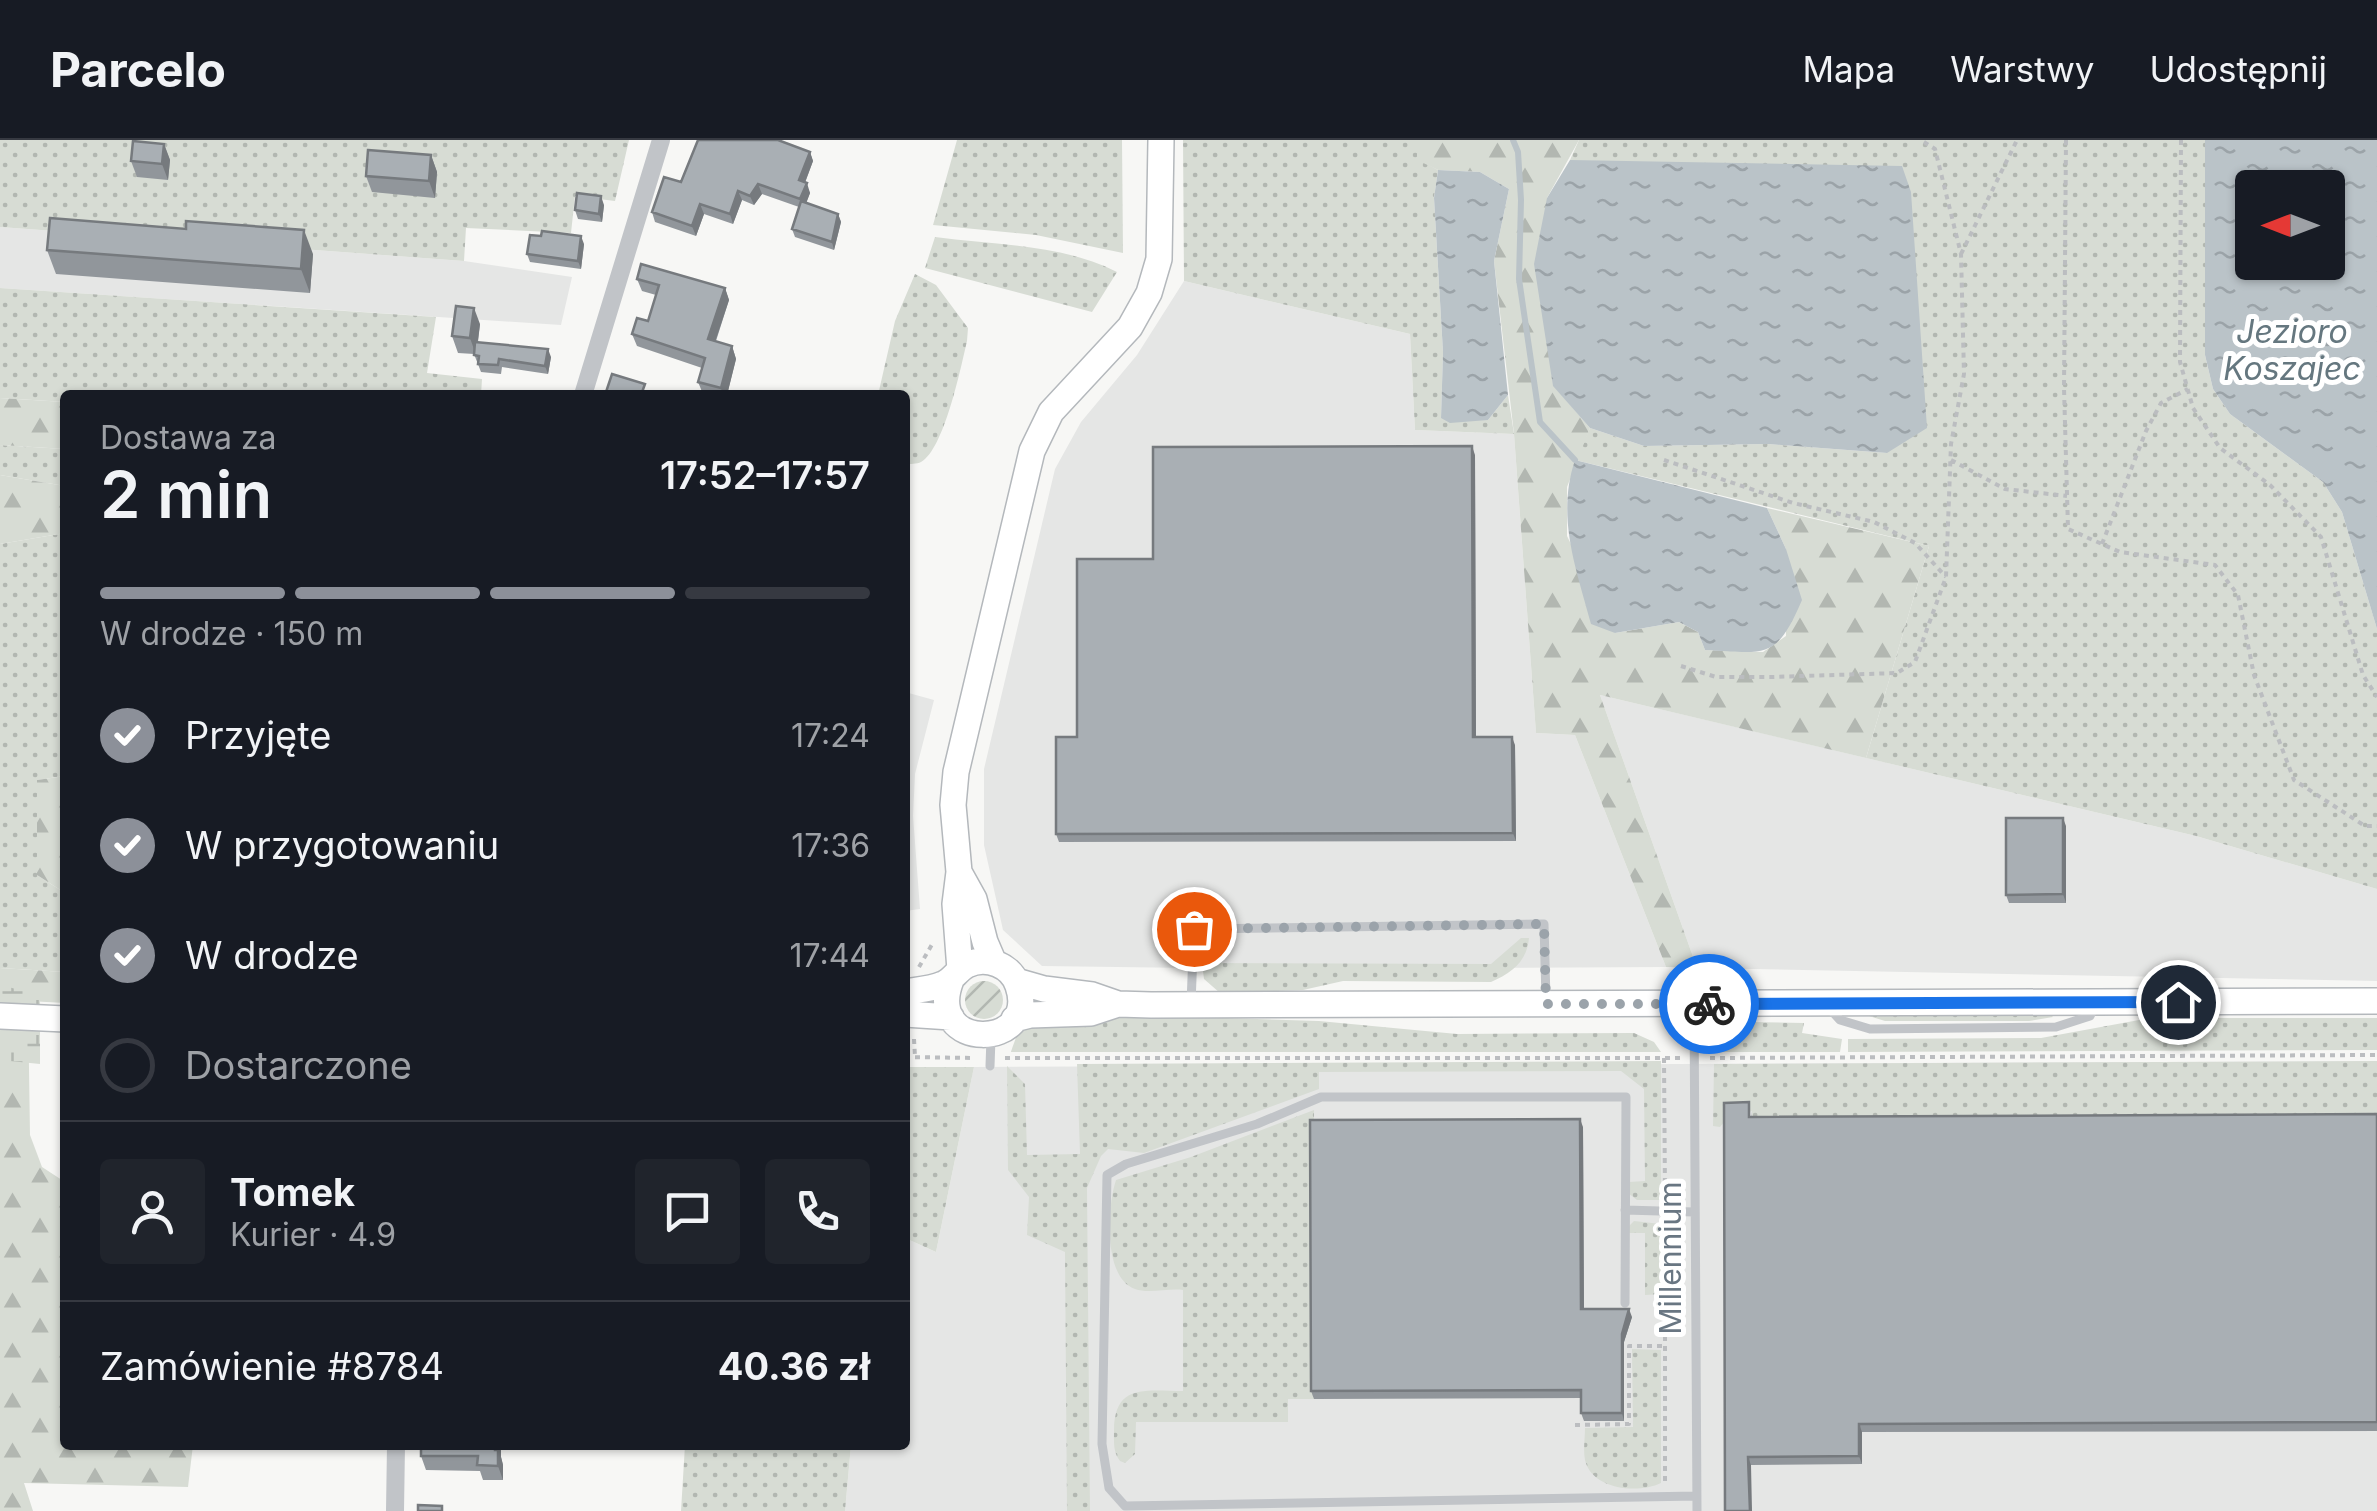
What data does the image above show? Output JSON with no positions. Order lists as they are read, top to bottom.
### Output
{
  "streets": {
    "lane": ["Millennium"]
  },
  "water": ["Jezioro Koszajec"],
  "north": "left",
  "page": {
    "header": "Parcelo",
    "nav": ["Mapa", "Warstwy", "Udostępnij"],
    "heading": ["2 min", "Dostawa za", "17:52–17:57"],
    "panel": [
      "Tomek",
      "Kurier · 4.9",
      "Zamówienie #8784",
      "40.36 zł"
    ],
    "bar": "W drodze · 150 m",
    "list": [
      ["Przyjęte", "17:24"],
      ["W przygotowaniu", "17:36"],
      ["W drodze", "17:44"],
      "Dostarczone"
    ]
  }
}
